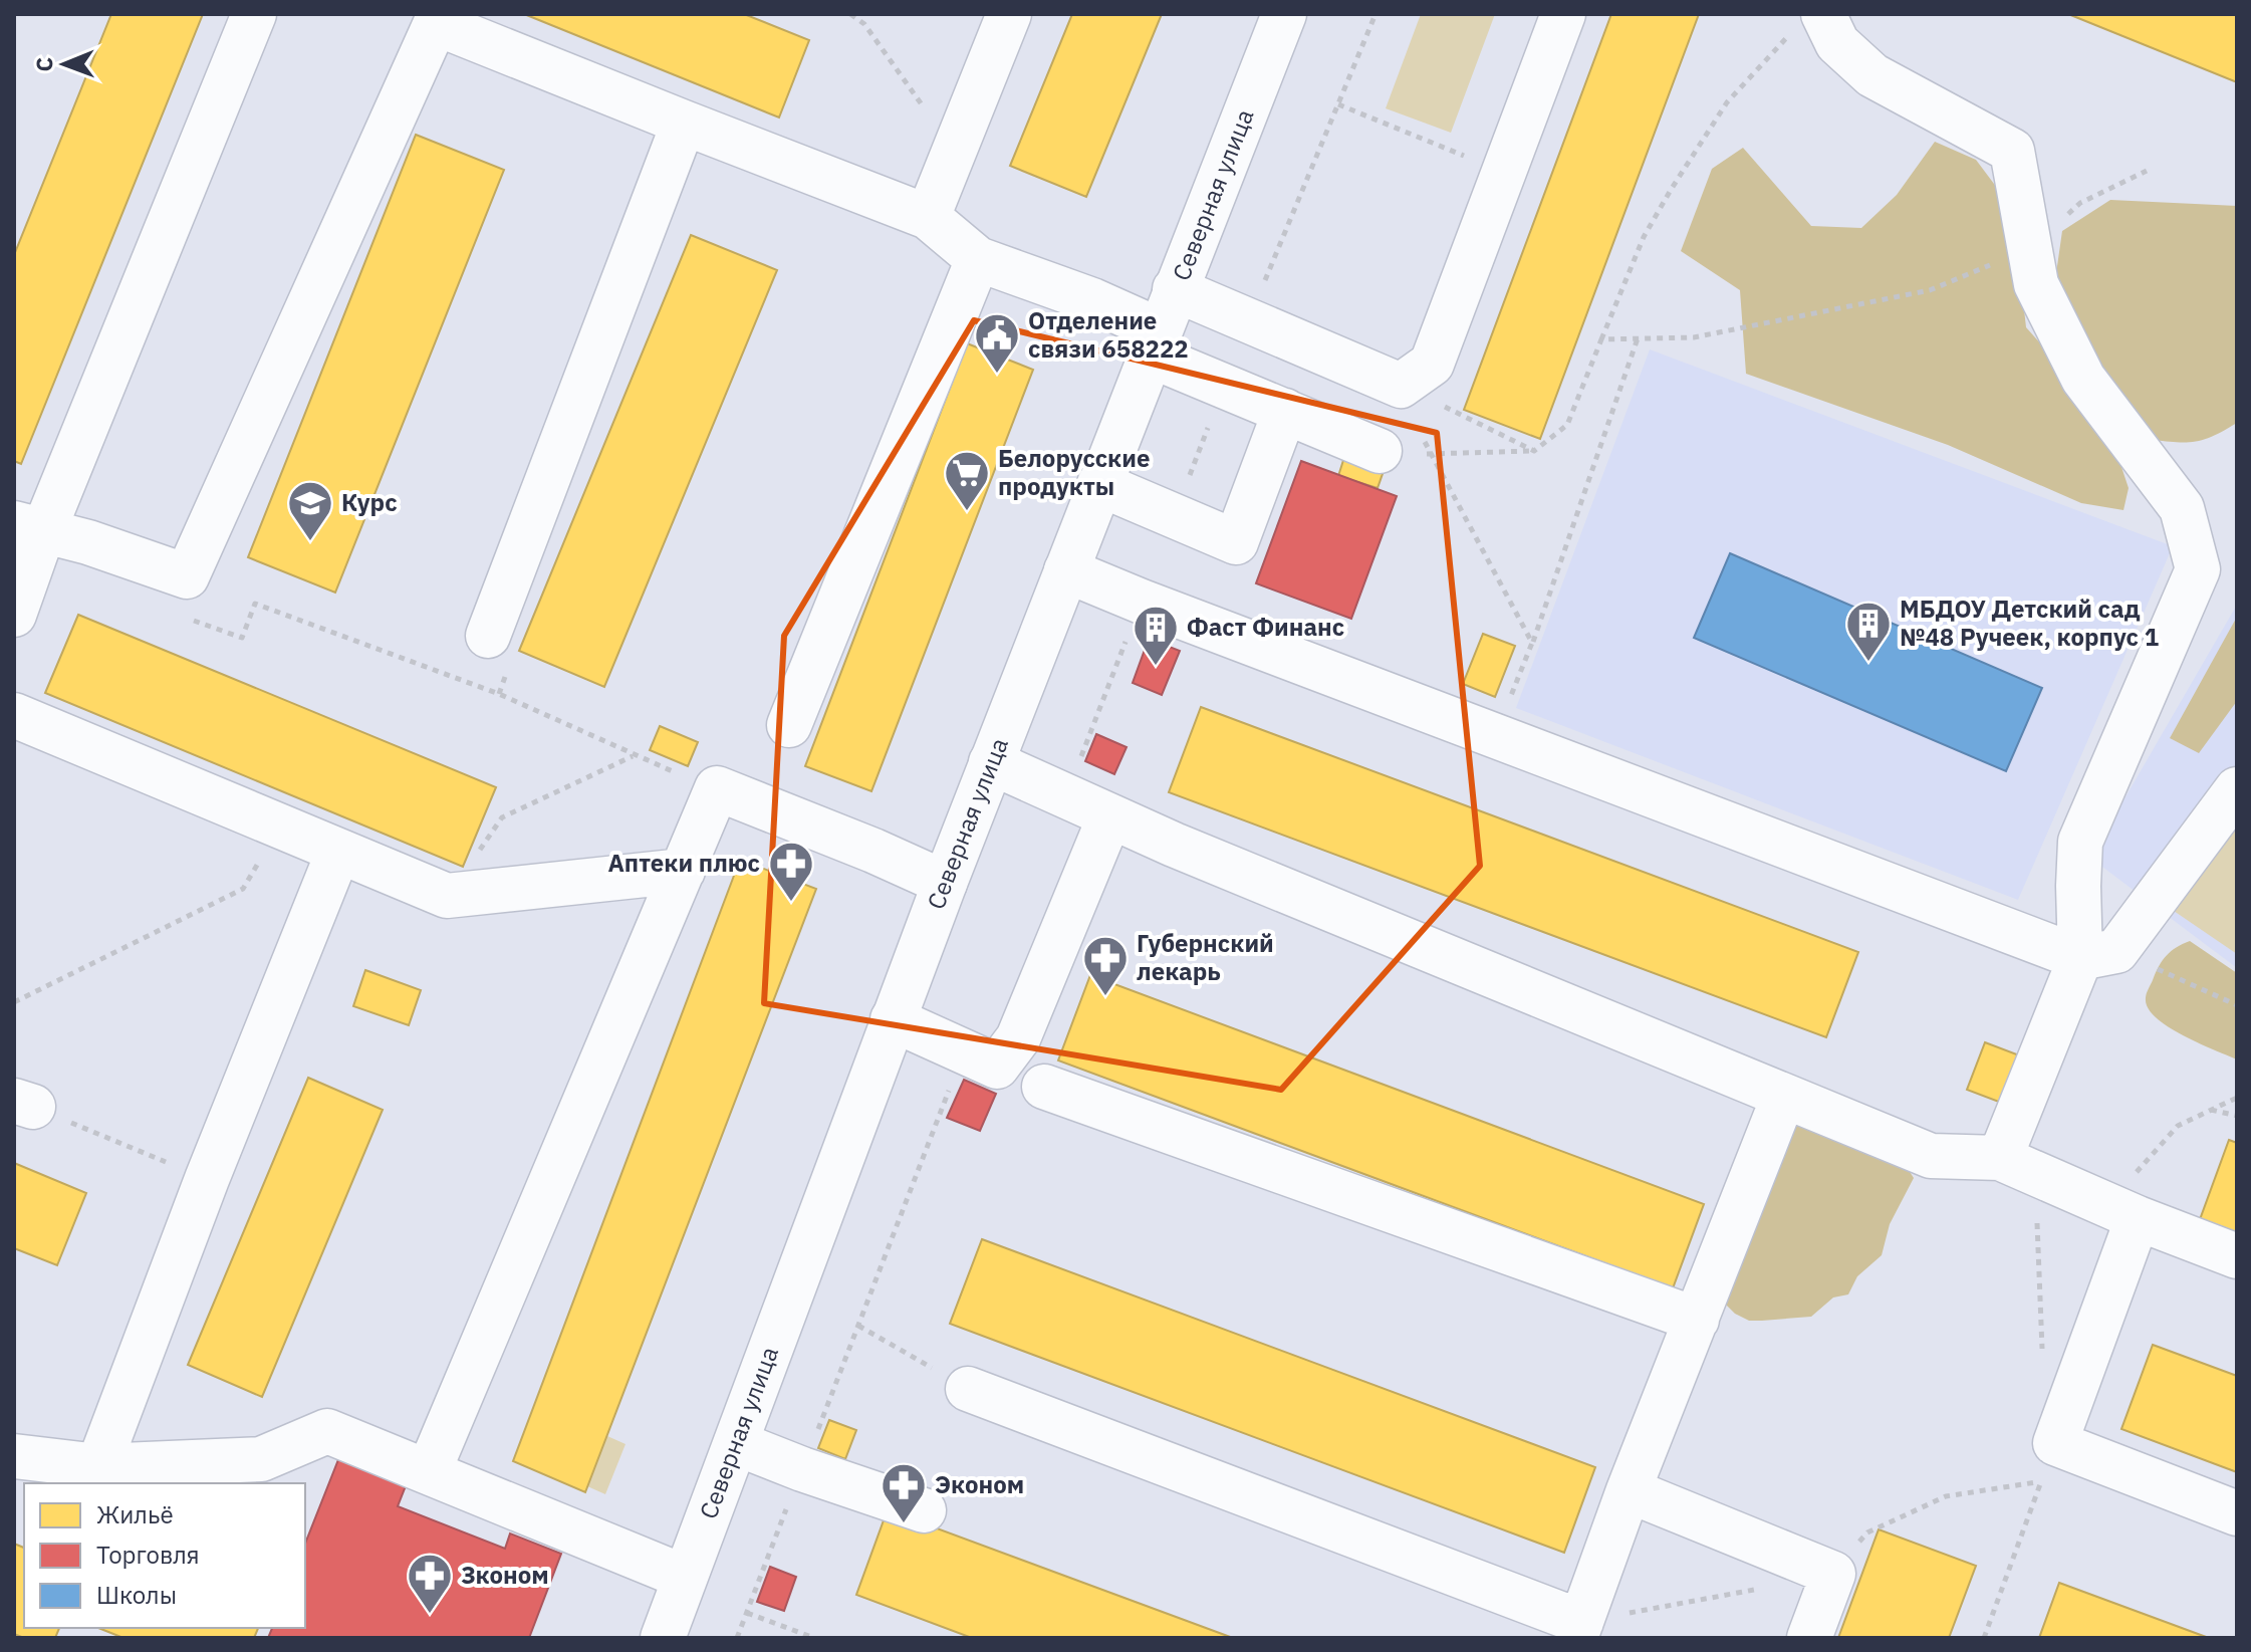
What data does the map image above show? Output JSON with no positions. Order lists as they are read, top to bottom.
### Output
{
  "streets": {
    "main road": ["Северная улица"]
  },
  "places": {
    "public building": ["Отделение связи 658222"],
    "supermarket": ["Белорусские продукты"],
    "school or university": ["Курс"],
    "building": ["МБДОУ Детский сад №48 Ручеек, корпус 1", "Фаст Финанс"],
    "pharmacy": [
      "Аптеки плюс",
      "Губернский лекарь",
      "Эконом",
      "Зконом"
    ]
  },
  "legend": ["Жильё", "Торговля", "Школы"],
  "north": "left"
}
